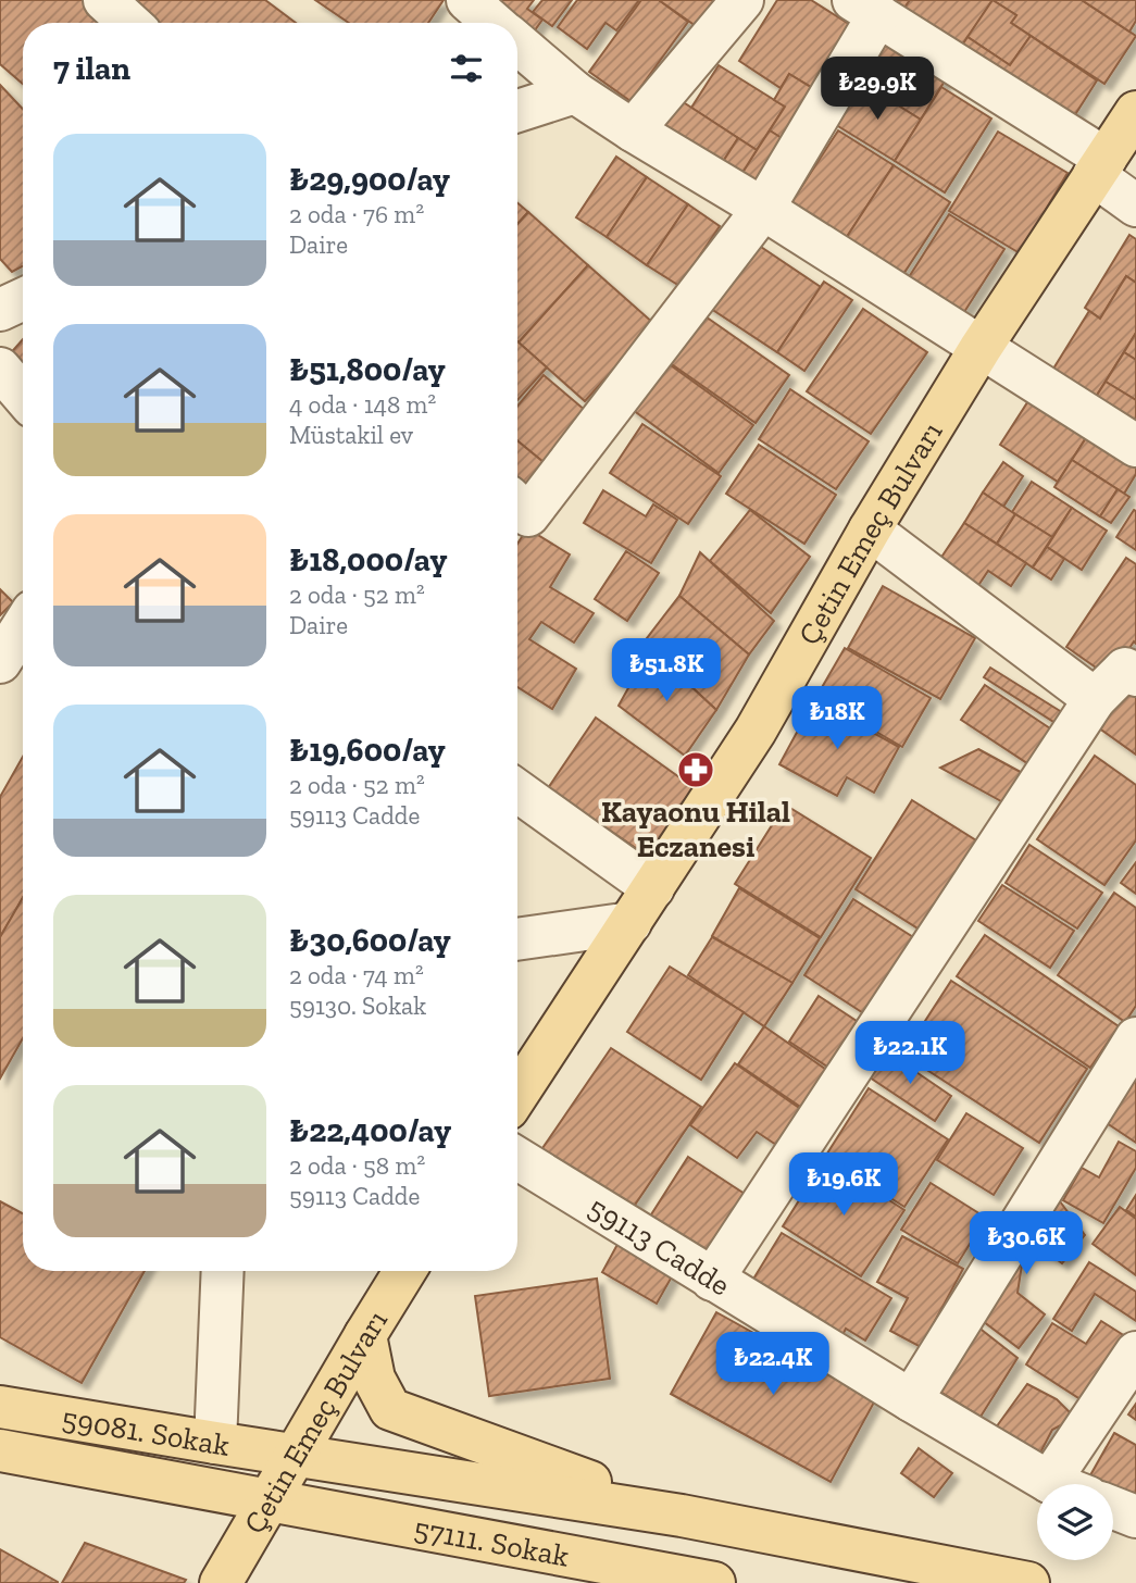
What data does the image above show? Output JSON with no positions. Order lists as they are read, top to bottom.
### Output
{
  "streets": {
    "main road": ["Çetin Emeç Bulvarı", "59081. Sokak", "57111. Sokak"],
    "street": ["59113 Cadde"]
  },
  "crossings": [
    ["Çetin Emeç Bulvarı", "59081. Sokak"],
    ["Çetin Emeç Bulvarı", "57111. Sokak"],
    ["59081. Sokak", "57111. Sokak"]
  ],
  "places": {
    "pharmacy": ["Kayaonu Hilal Eczanesi"]
  },
  "page": {
    "heading": "7 ilan",
    "price": [
      "₺29.9K",
      "₺51.8K",
      "₺18K",
      "₺22.1K",
      "₺19.6K",
      "₺30.6K",
      "₺22.4K"
    ],
    "list": [
      {
        "name": "₺29,900/ay",
        "note": "2 oda · 76 m² · Daire"
      },
      {
        "name": "₺51,800/ay",
        "note": "4 oda · 148 m² · Müstakil ev"
      },
      {
        "name": "₺18,000/ay",
        "note": "2 oda · 52 m² · Daire"
      },
      {
        "name": "₺19,600/ay",
        "note": "2 oda · 52 m² · 59113 Cadde"
      },
      {
        "name": "₺30,600/ay",
        "note": "2 oda · 74 m² · 59130. Sokak"
      },
      {
        "name": "₺22,400/ay",
        "note": "2 oda · 58 m² · 59113 Cadde"
      }
    ]
  }
}
